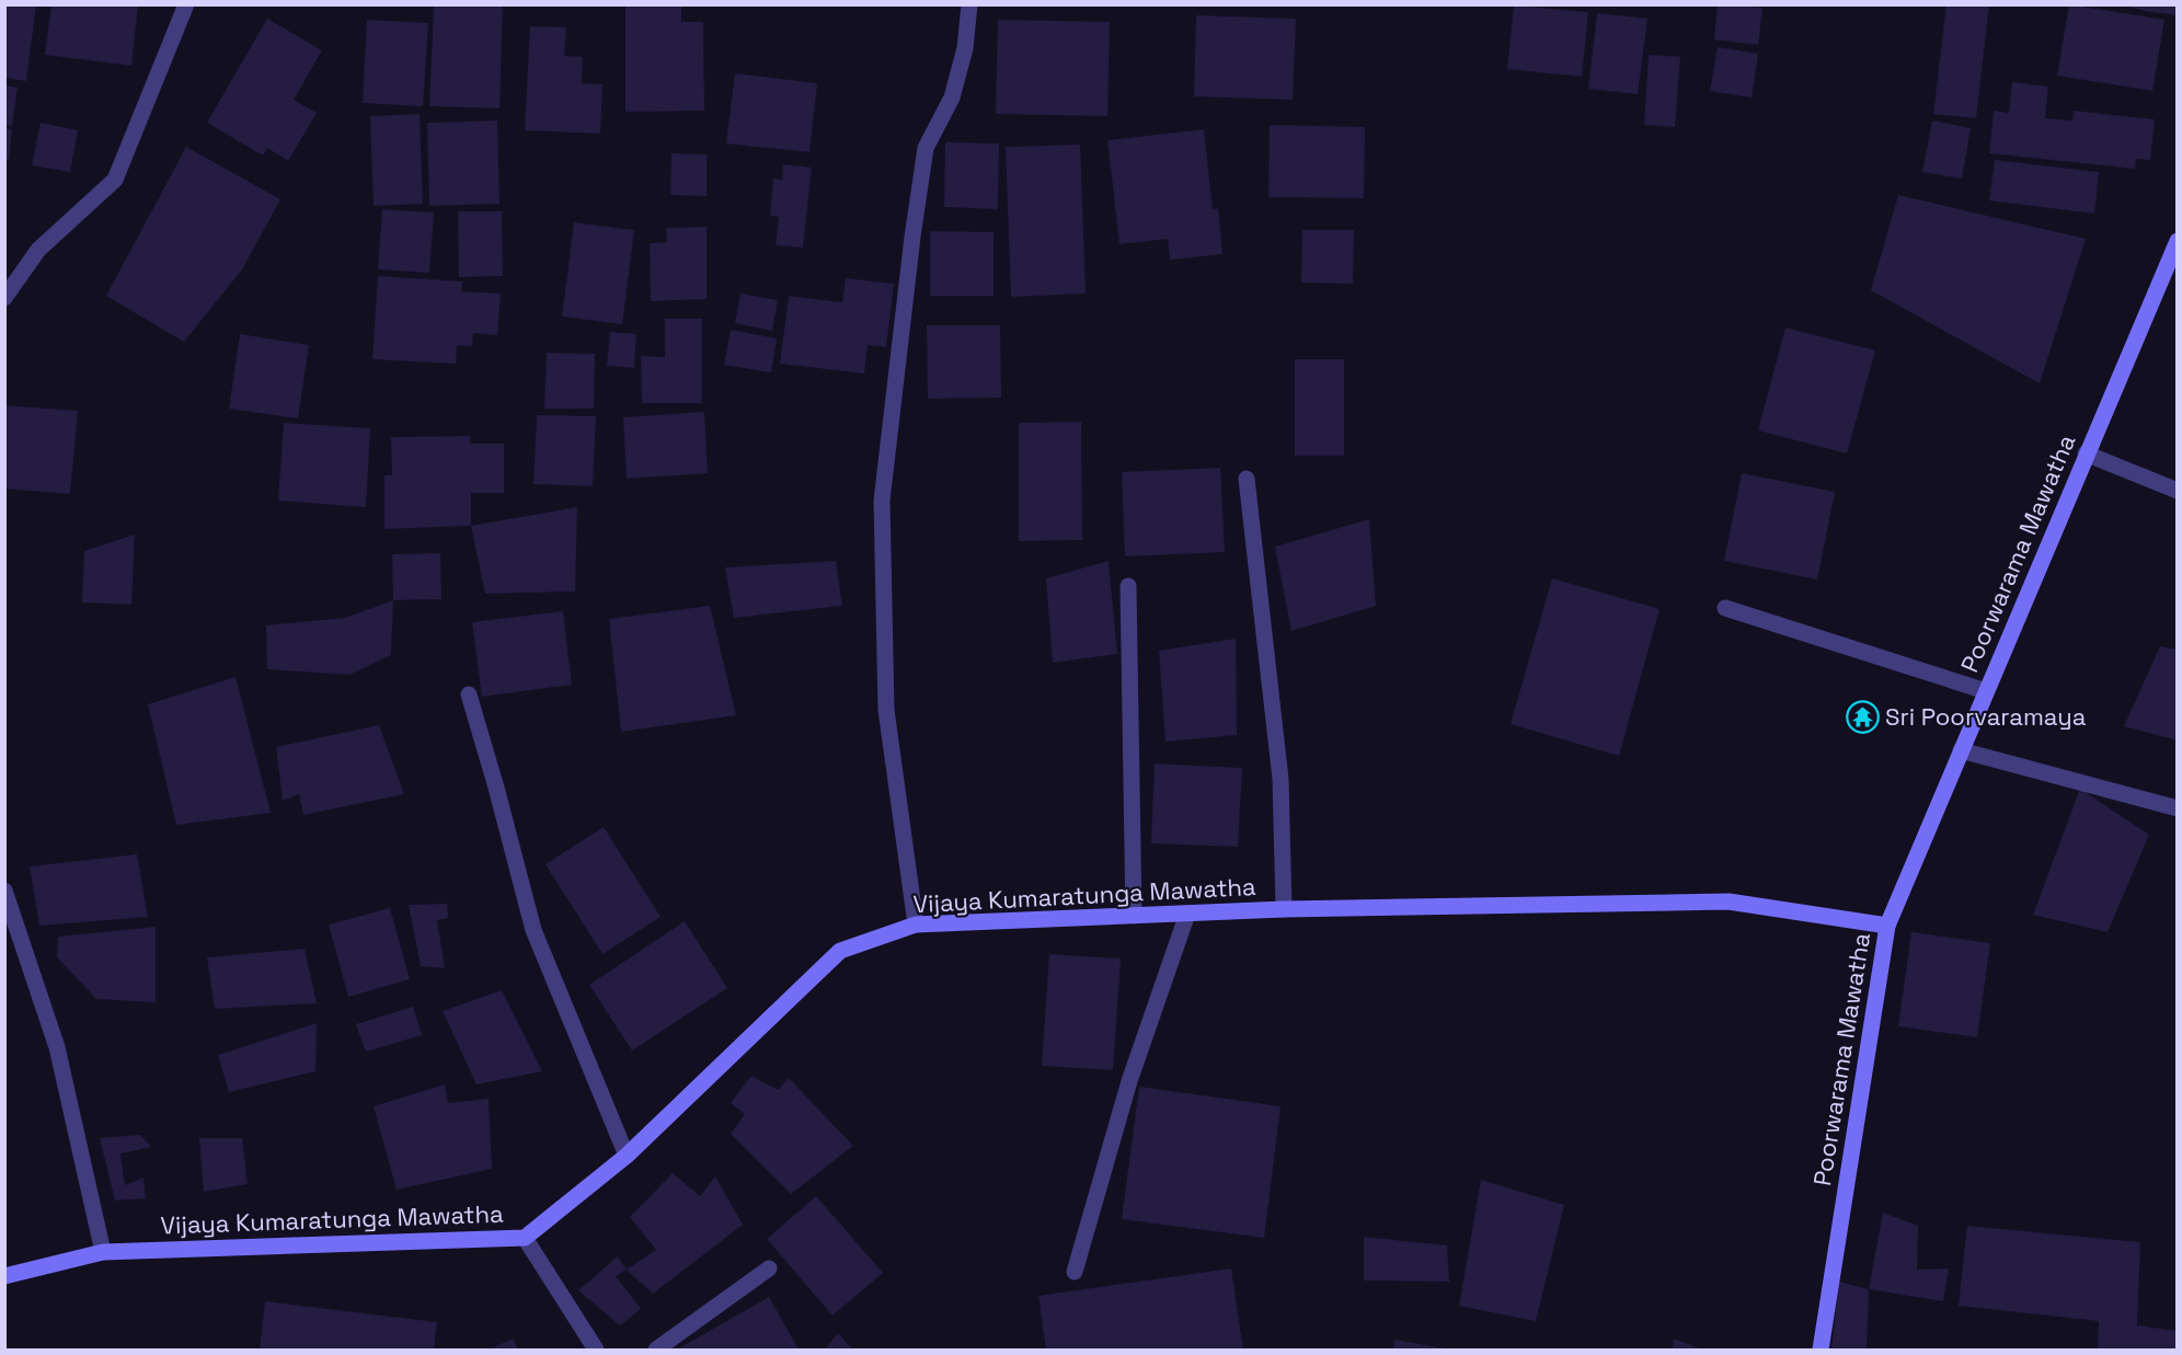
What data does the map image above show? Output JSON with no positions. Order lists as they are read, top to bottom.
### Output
{
  "streets": {
    "main road": ["Poorwarama Mawatha", "Vijaya Kumaratunga Mawatha"]
  },
  "crossings": [
    ["Poorwarama Mawatha", "Vijaya Kumaratunga Mawatha"]
  ],
  "places": {
    "temple": ["Sri Poorvaramaya"]
  }
}
